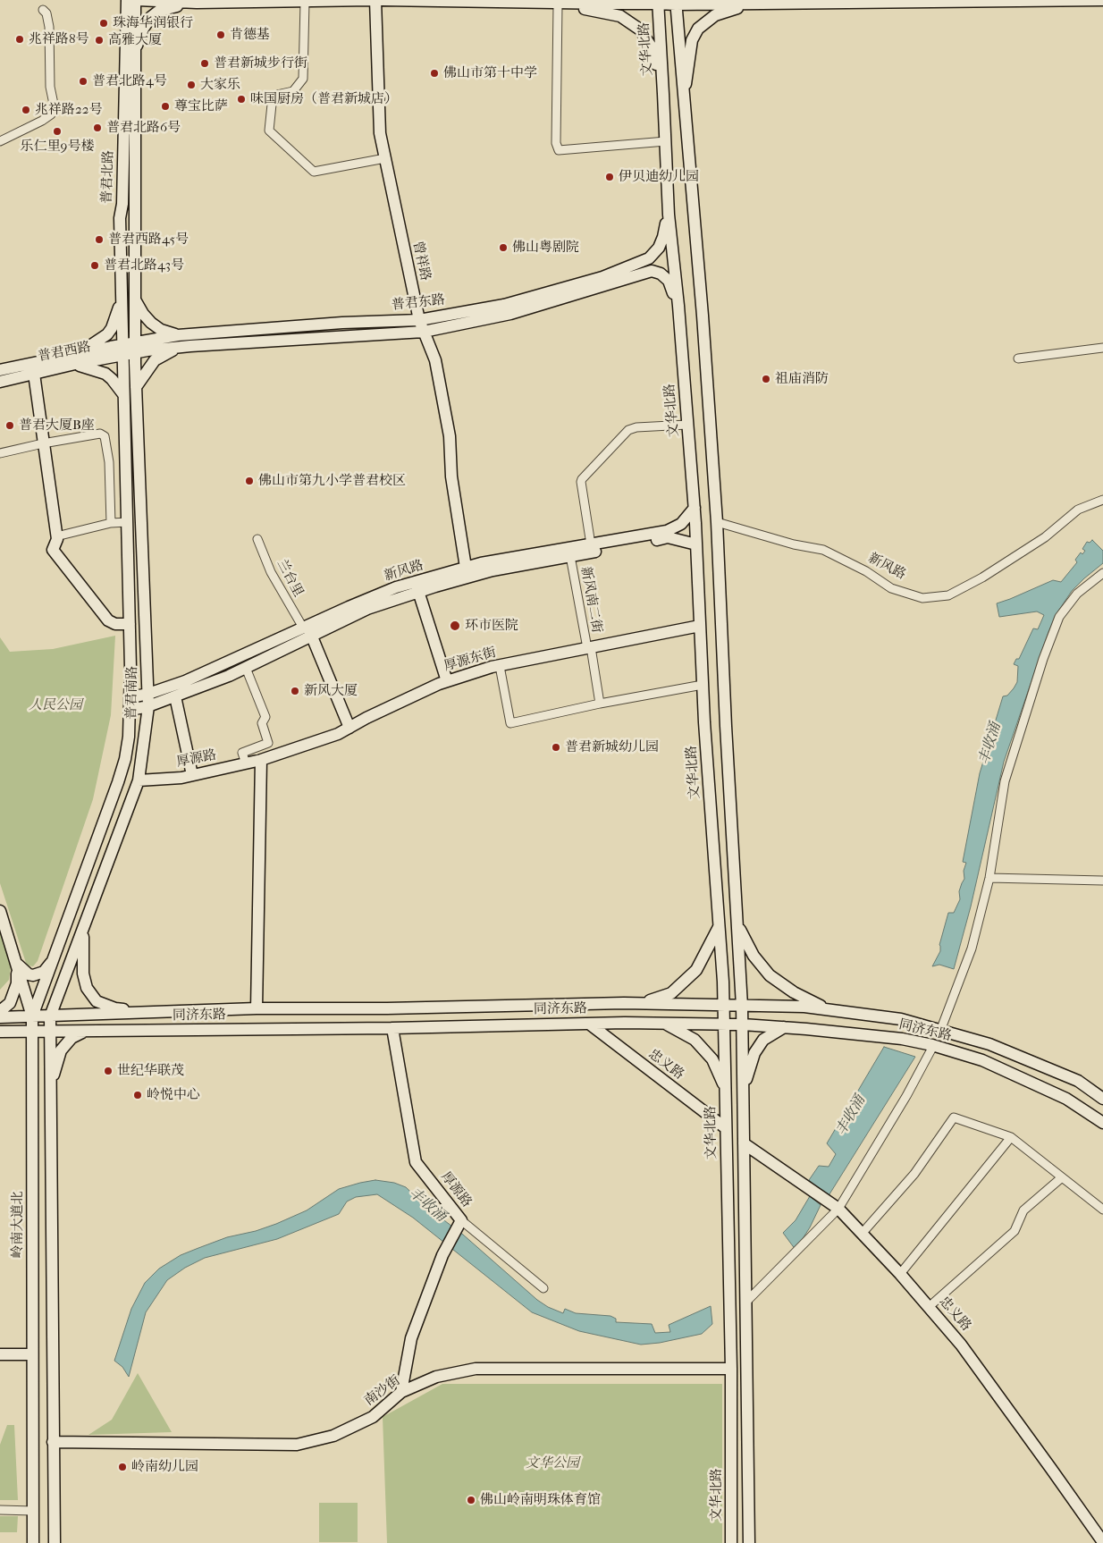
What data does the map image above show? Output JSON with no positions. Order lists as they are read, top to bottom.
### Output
{
  "streets": {
    "main road": [
      "文华北路",
      "普君北路",
      "曾祥路",
      "普君东路",
      "普君西路",
      "新风路",
      "厚源东街",
      "普君南路",
      "厚源路",
      "同济东路",
      "忠义路",
      "岭南大道北",
      "南沙街"
    ],
    "street": ["兰台里", "新风南二街"]
  },
  "crossings": [
    ["文华北路", "新风路"],
    ["文华北路", "厚源东街"],
    ["文华北路", "同济东路"],
    ["文华北路", "忠义路"],
    ["文华北路", "南沙街"],
    ["普君北路", "普君东路"],
    ["普君北路", "普君西路"],
    ["普君北路", "普君南路"],
    ["曾祥路", "普君东路"],
    ["曾祥路", "新风路"],
    ["普君东路", "普君西路"],
    ["普君东路", "普君南路"],
    ["普君西路", "普君南路"],
    ["新风路", "兰台里"],
    ["新风路", "新风南二街"],
    ["新风路", "普君南路"],
    ["新风南二街", "厚源东街"],
    ["厚源东街", "厚源路"],
    ["普君南路", "厚源路"],
    ["普君南路", "同济东路"],
    ["普君南路", "岭南大道北"],
    ["厚源路", "同济东路"],
    ["同济东路", "忠义路"],
    ["同济东路", "岭南大道北"]
  ],
  "water": ["丰收涌"],
  "parks": ["人民公园", "文华公园"],
  "places": [
    "珠海华润银行",
    "肯德基",
    "兆祥路8号",
    "高雅大厦",
    "普君新城步行街",
    "佛山市第十中学",
    "普君北路4号",
    "大家乐",
    "味国厨房（普君新城店）",
    "尊宝比萨",
    "兆祥路22号",
    "普君北路6号",
    "乐仁里9号楼",
    "伊贝迪幼儿园",
    "普君西路45号",
    "佛山粤剧院",
    "普君北路43号",
    "祖庙消防",
    "普君大厦B座",
    "佛山市第九小学普君校区",
    "环市医院",
    "新风大厦",
    "普君新城幼儿园",
    "世纪华联茂",
    "岭悦中心",
    "岭南幼儿园",
    "佛山岭南明珠体育馆"
  ]
}
